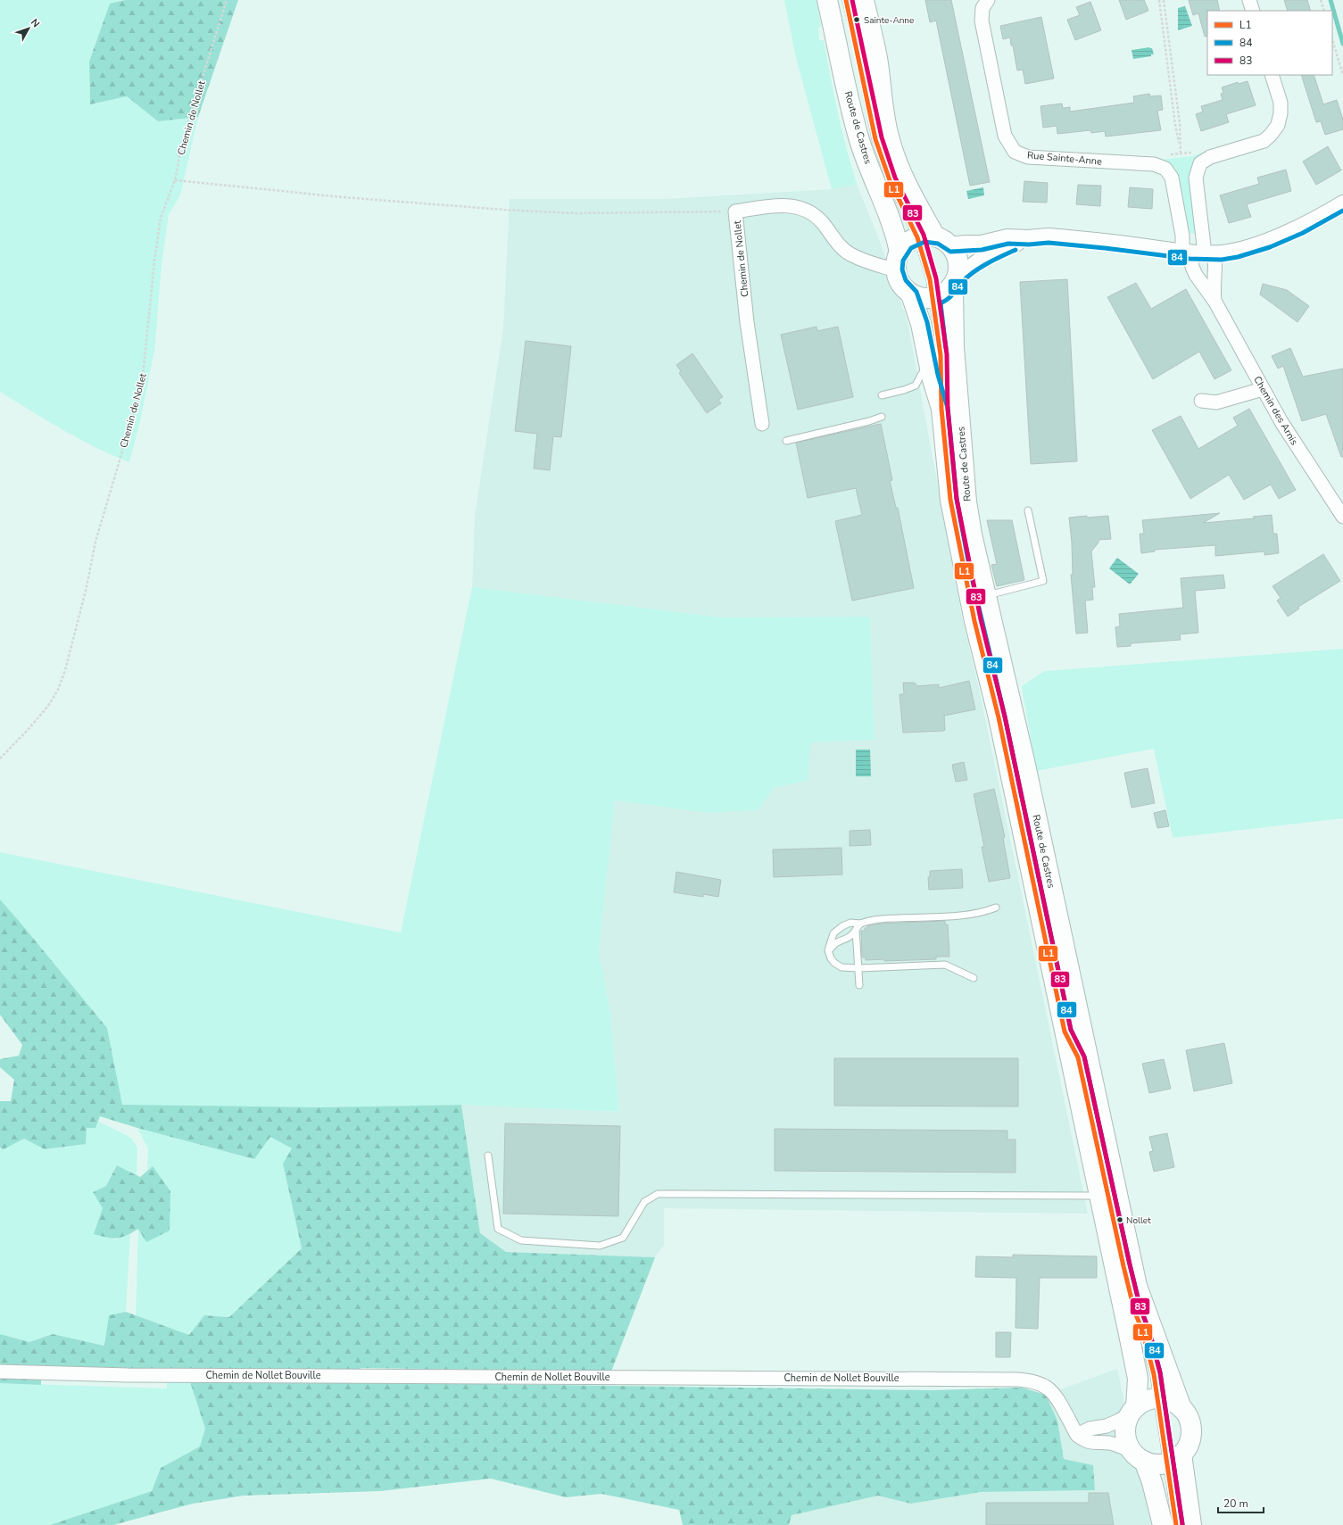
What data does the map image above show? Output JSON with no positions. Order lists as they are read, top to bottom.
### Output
{
  "streets": {
    "main road": ["Route de Castres"],
    "street": [
      "Chemin de Nollet",
      "Rue Sainte-Anne",
      "Chemin des Arnis",
      "Chemin de Nollet Bouville"
    ]
  },
  "crossings": [
    ["Chemin de Nollet", "Route de Castres"],
    ["Rue Sainte-Anne", "Chemin des Arnis"]
  ],
  "places": ["Sainte-Anne", "Nollet"],
  "lines": ["transit line L1", "transit line 83", "transit line 84"],
  "legend": ["L1", "84", "83"],
  "scale_bar": "20 m",
  "north": "top right"
}
